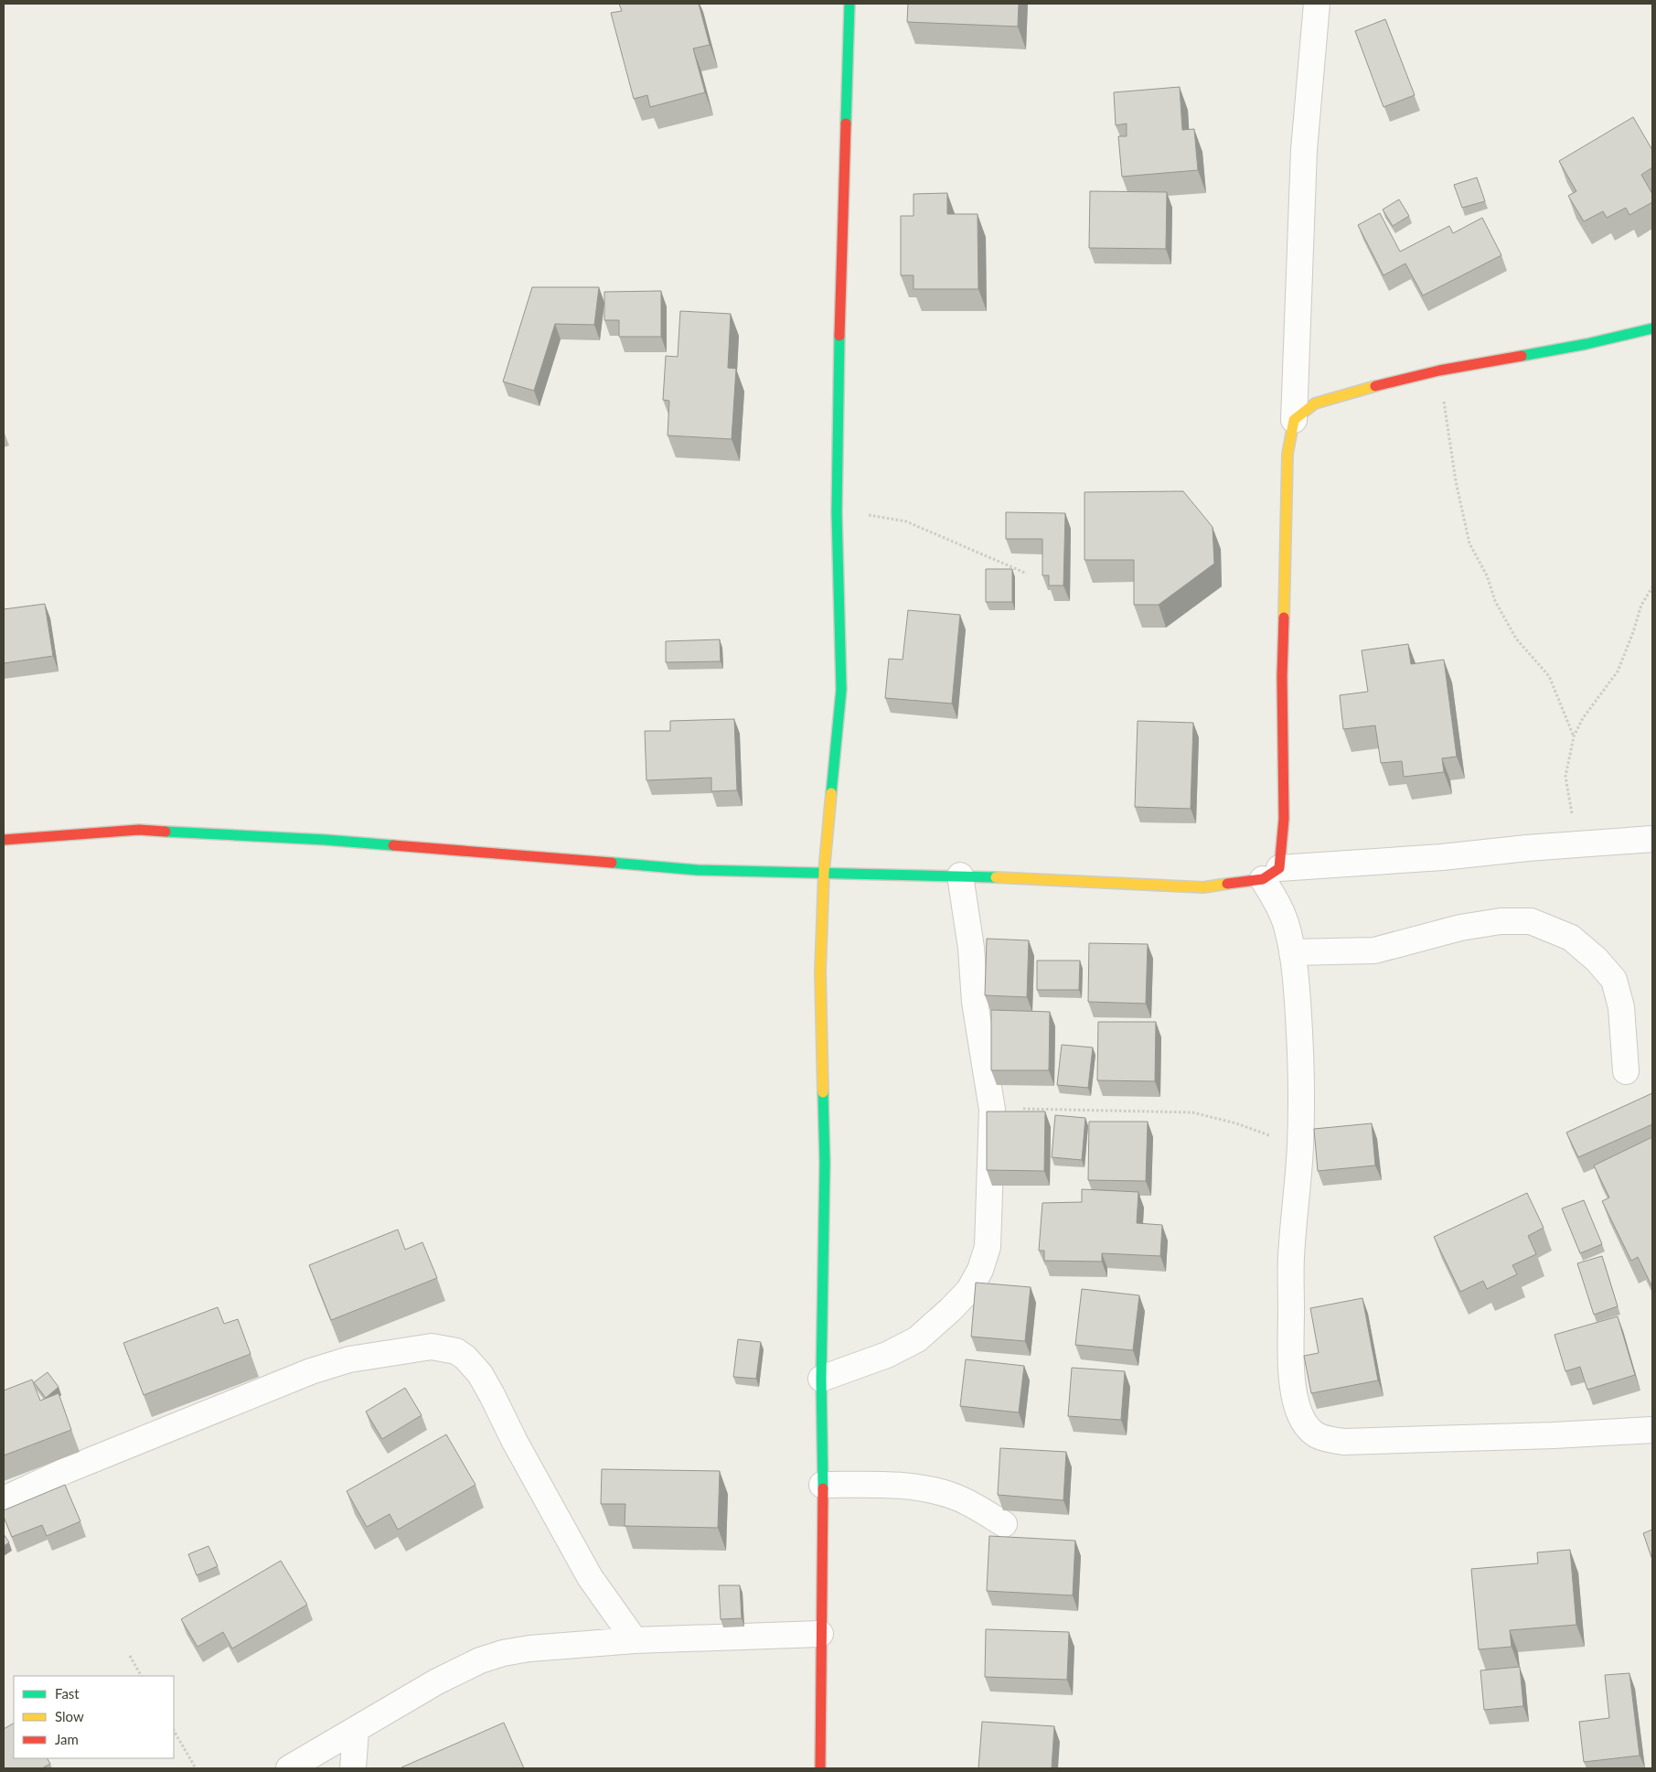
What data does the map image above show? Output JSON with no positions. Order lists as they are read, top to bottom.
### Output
{
  "legend": ["Fast", "Slow", "Jam"]
}
